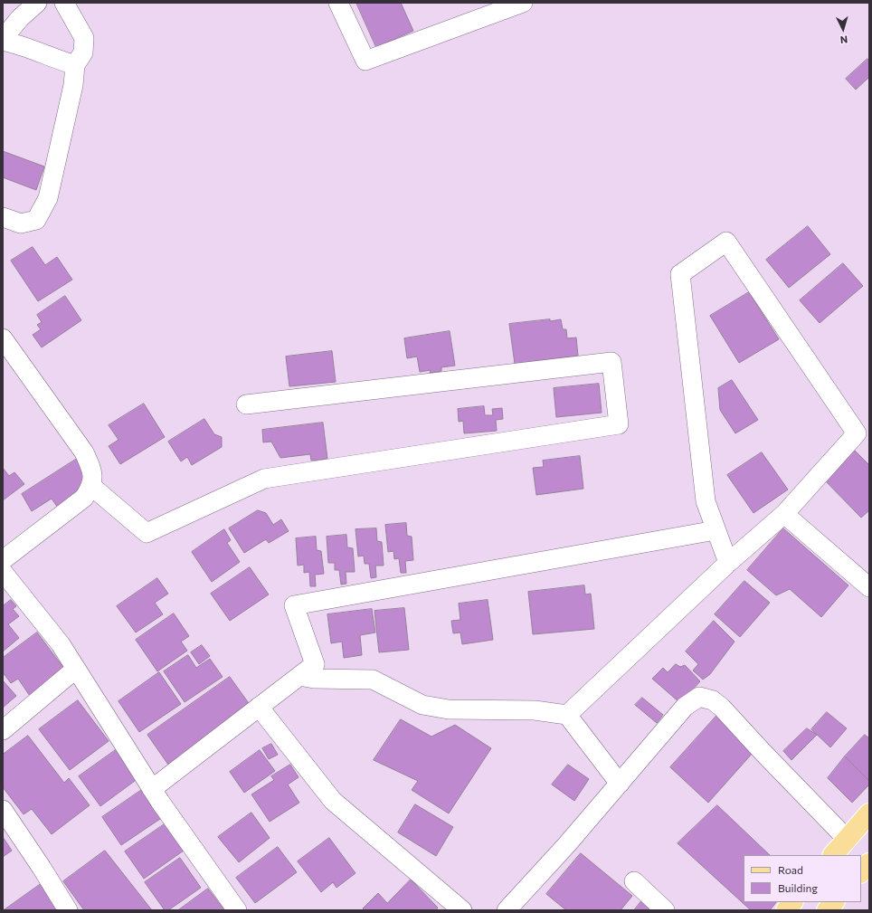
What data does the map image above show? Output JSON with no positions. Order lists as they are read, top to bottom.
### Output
{
  "legend": ["Road", "Building"],
  "north": "bottom"
}
